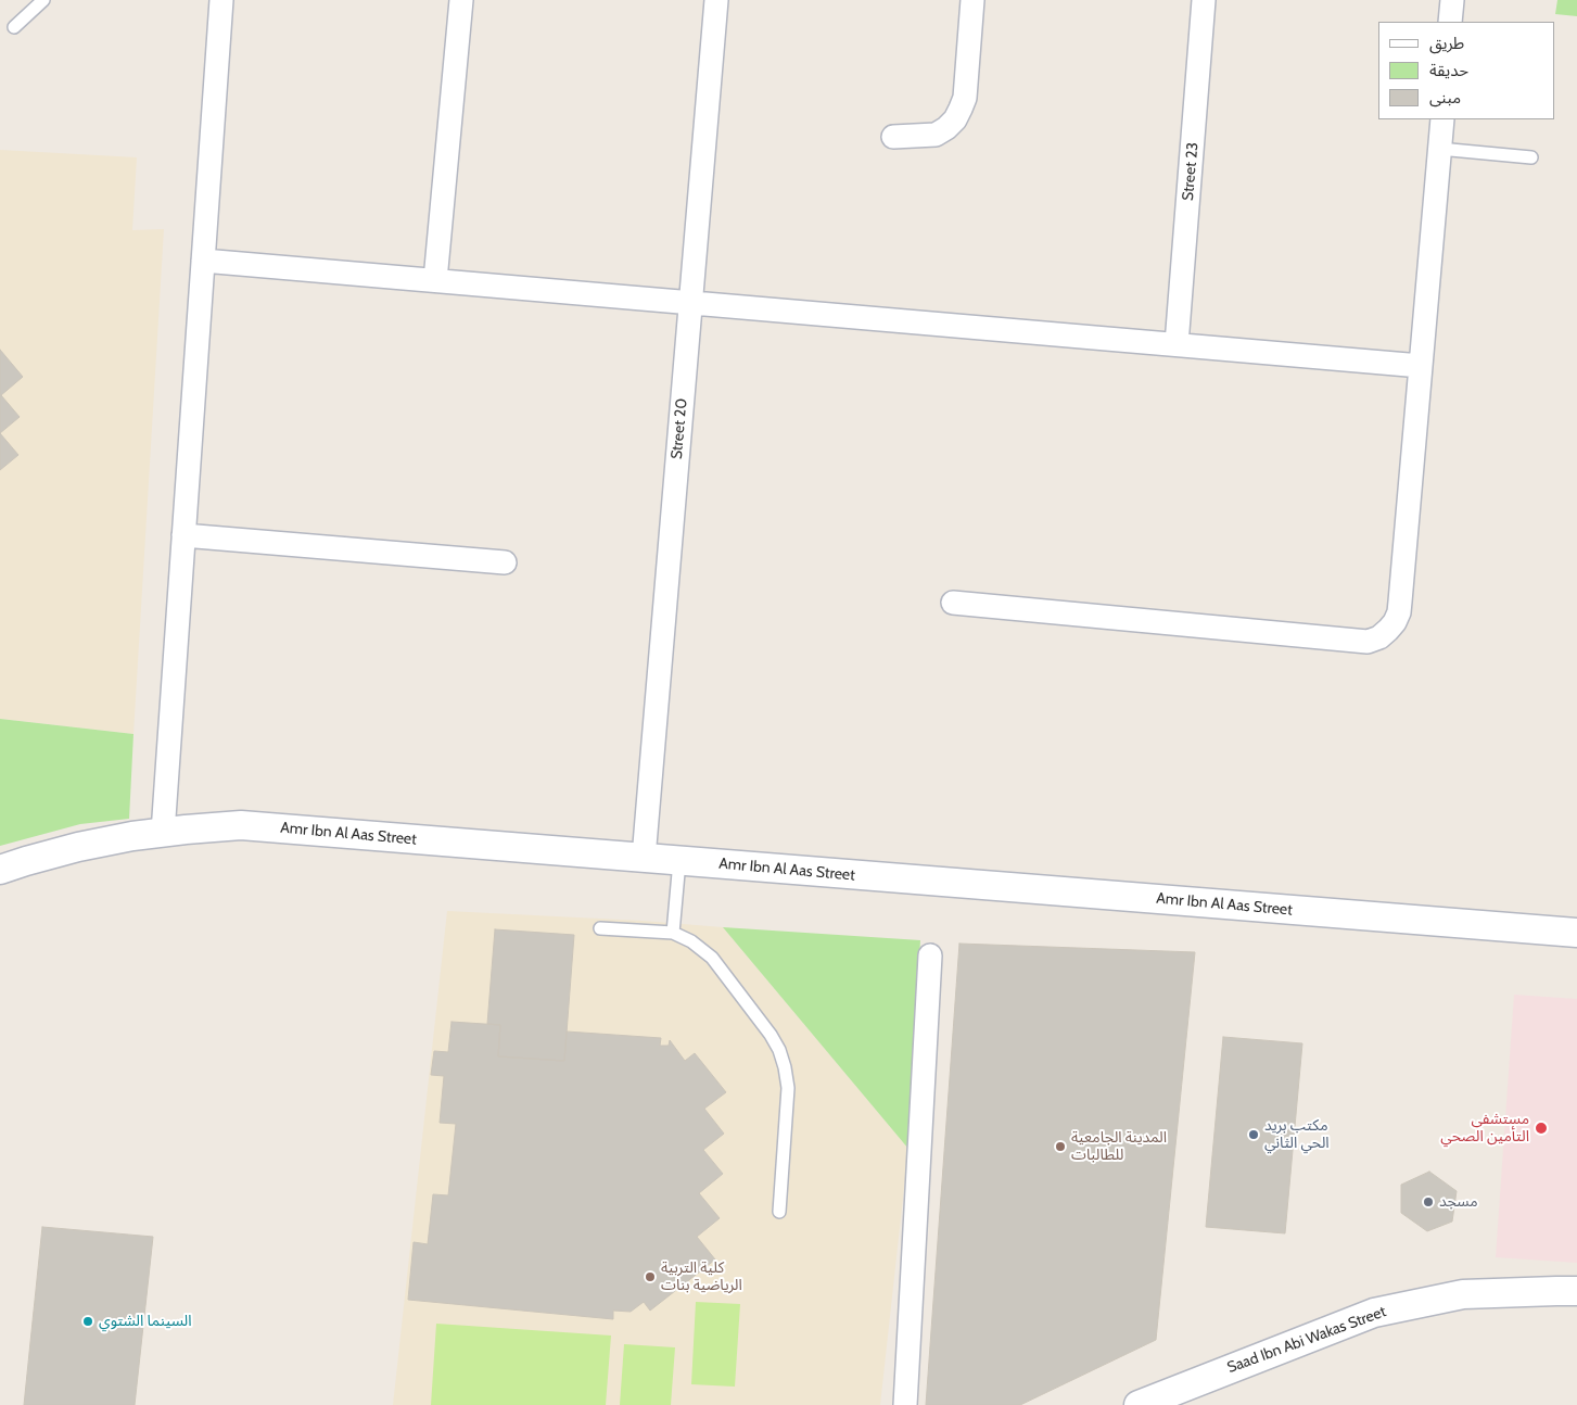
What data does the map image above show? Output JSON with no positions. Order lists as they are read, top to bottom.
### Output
{
  "streets": {
    "street": [
      "Street 23",
      "Street 20",
      "Amr Ibn Al Aas Street",
      "Saad Ibn Abi Wakas Street"
    ]
  },
  "crossings": [
    ["Street 20", "Amr Ibn Al Aas Street"]
  ],
  "places": [
    "مستشفى التأمين الصحي",
    "مكتب بريد الحي الثاني",
    "المدينة الجامعية للطالبات",
    "مسجد",
    "كلية التربية الرياضية بنات",
    "السينما الشتوي"
  ],
  "legend": ["طريق", "حديقة", "مبنى"]
}
